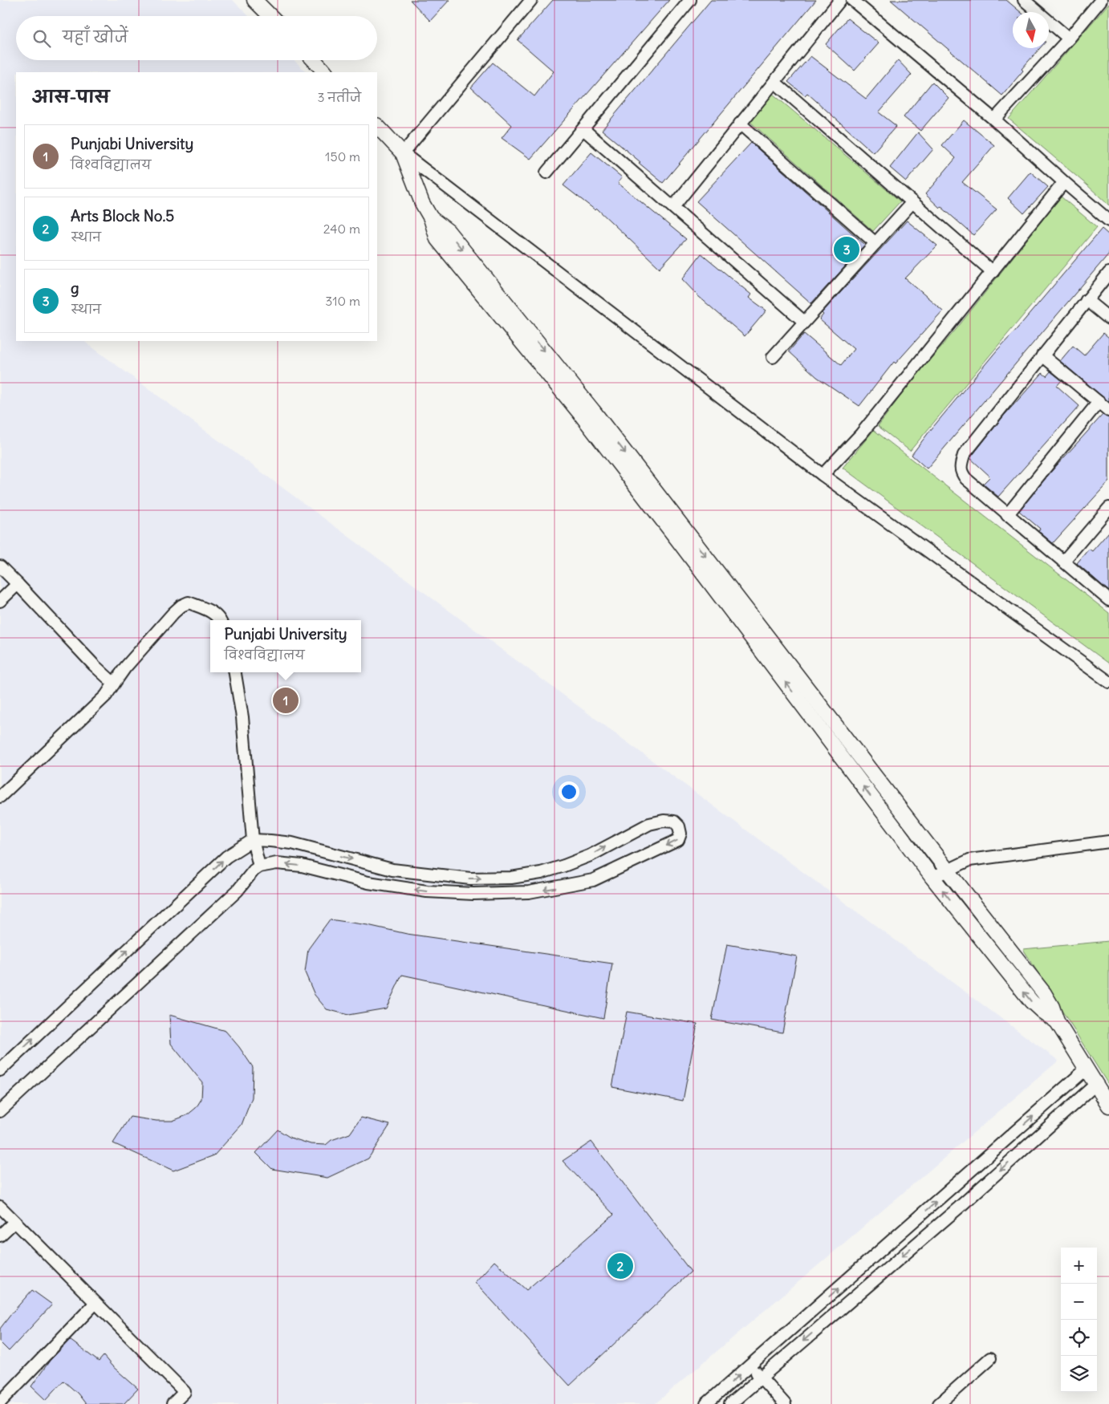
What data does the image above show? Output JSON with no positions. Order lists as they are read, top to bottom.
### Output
{
  "north": "bottom",
  "page": {
    "search": "यहाँ खोजें",
    "heading": ["आस-पास", "3 नतीजे"],
    "list": [
      {
        "mark": "1",
        "name": "Punjabi University",
        "note": "विश्वविद्यालय",
        "value": "150 m"
      },
      {
        "mark": "2",
        "name": "Arts Block No.5",
        "note": "स्थान",
        "value": "240 m"
      },
      {
        "mark": "3",
        "name": "g",
        "note": "स्थान",
        "value": "310 m"
      }
    ],
    "pins": ["3", "1", "2"],
    "popup": ["Punjabi University", "विश्वविद्यालय"],
    "map_buttons": ["+", "−"]
  }
}
